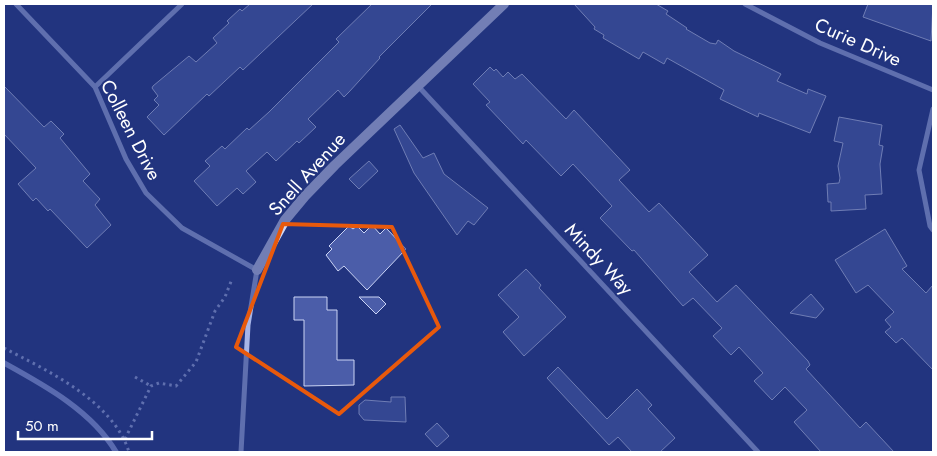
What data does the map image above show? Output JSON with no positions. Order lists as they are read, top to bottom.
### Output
{
  "streets": {
    "street": [
      "Curie Drive",
      "Colleen Drive",
      "Snell Avenue",
      "Mindy Way"
    ]
  },
  "crossings": [
    ["Colleen Drive", "Snell Avenue"],
    ["Snell Avenue", "Mindy Way"]
  ],
  "scale_bar": "50 m"
}
